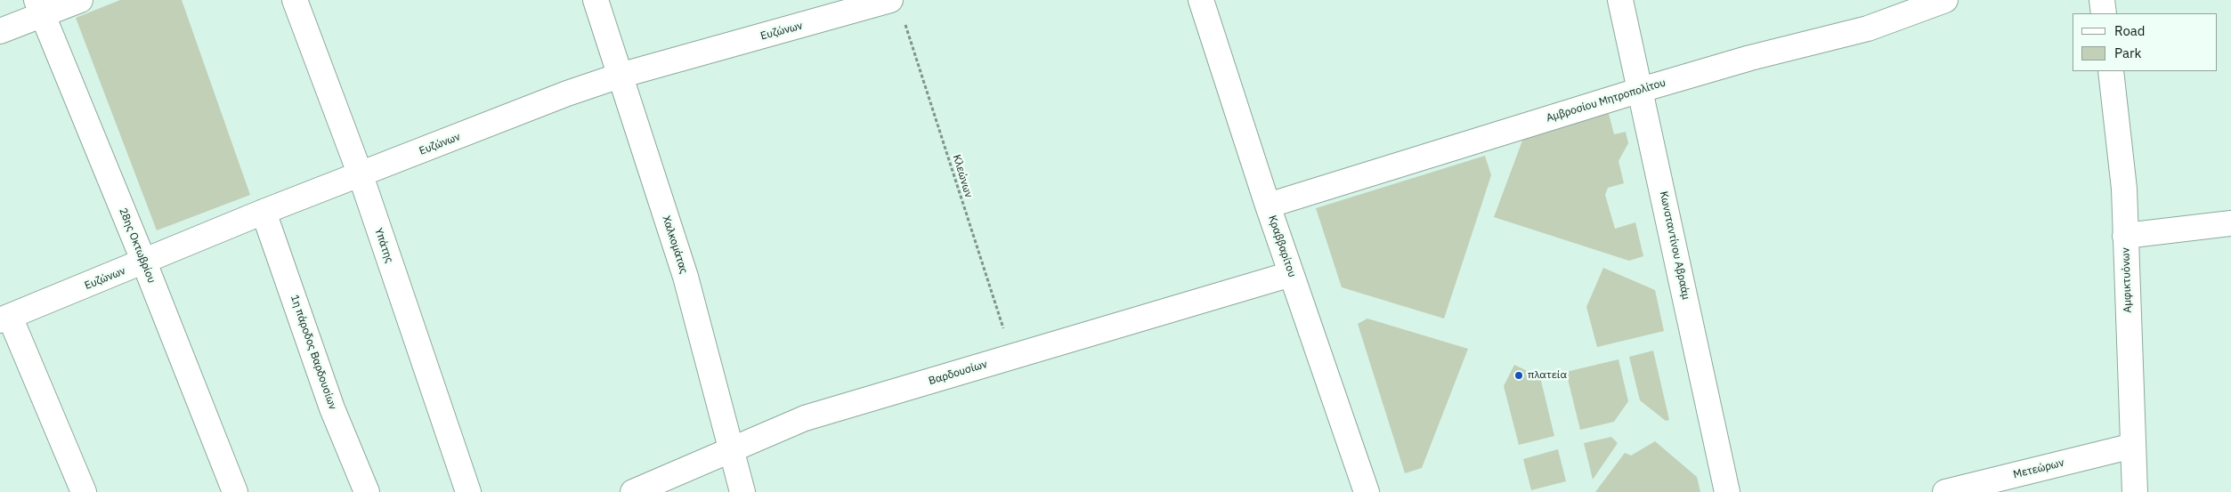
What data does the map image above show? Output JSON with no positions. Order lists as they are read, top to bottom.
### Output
{
  "streets": {
    "street": [
      "Ευζώνων",
      "Αμβροσίου Μητροπολίτου",
      "Χαλκομάτας",
      "28ης Οκτωβρίου",
      "Υπάτης",
      "Κωνσταντίνου Αβραάμ",
      "Κραββαρίτου",
      "Αμφικτυόνων",
      "1η πάροδος Βαρδουσίων",
      "Βαρδουσίων",
      "Μετεώρων"
    ],
    "path": ["Κλεώνων"]
  },
  "crossings": [
    ["Ευζώνων", "Χαλκομάτας"],
    ["Ευζώνων", "28ης Οκτωβρίου"],
    ["Ευζώνων", "Υπάτης"],
    ["Ευζώνων", "1η πάροδος Βαρδουσίων"],
    ["Αμβροσίου Μητροπολίτου", "Κωνσταντίνου Αβραάμ"],
    ["Αμβροσίου Μητροπολίτου", "Κραββαρίτου"],
    ["Κλεώνων", "Βαρδουσίων"],
    ["Χαλκομάτας", "Βαρδουσίων"],
    ["Κραββαρίτου", "Βαρδουσίων"],
    ["Αμφικτυόνων", "Μετεώρων"]
  ],
  "places": ["πλατεία"],
  "legend": ["Road", "Park"]
}
